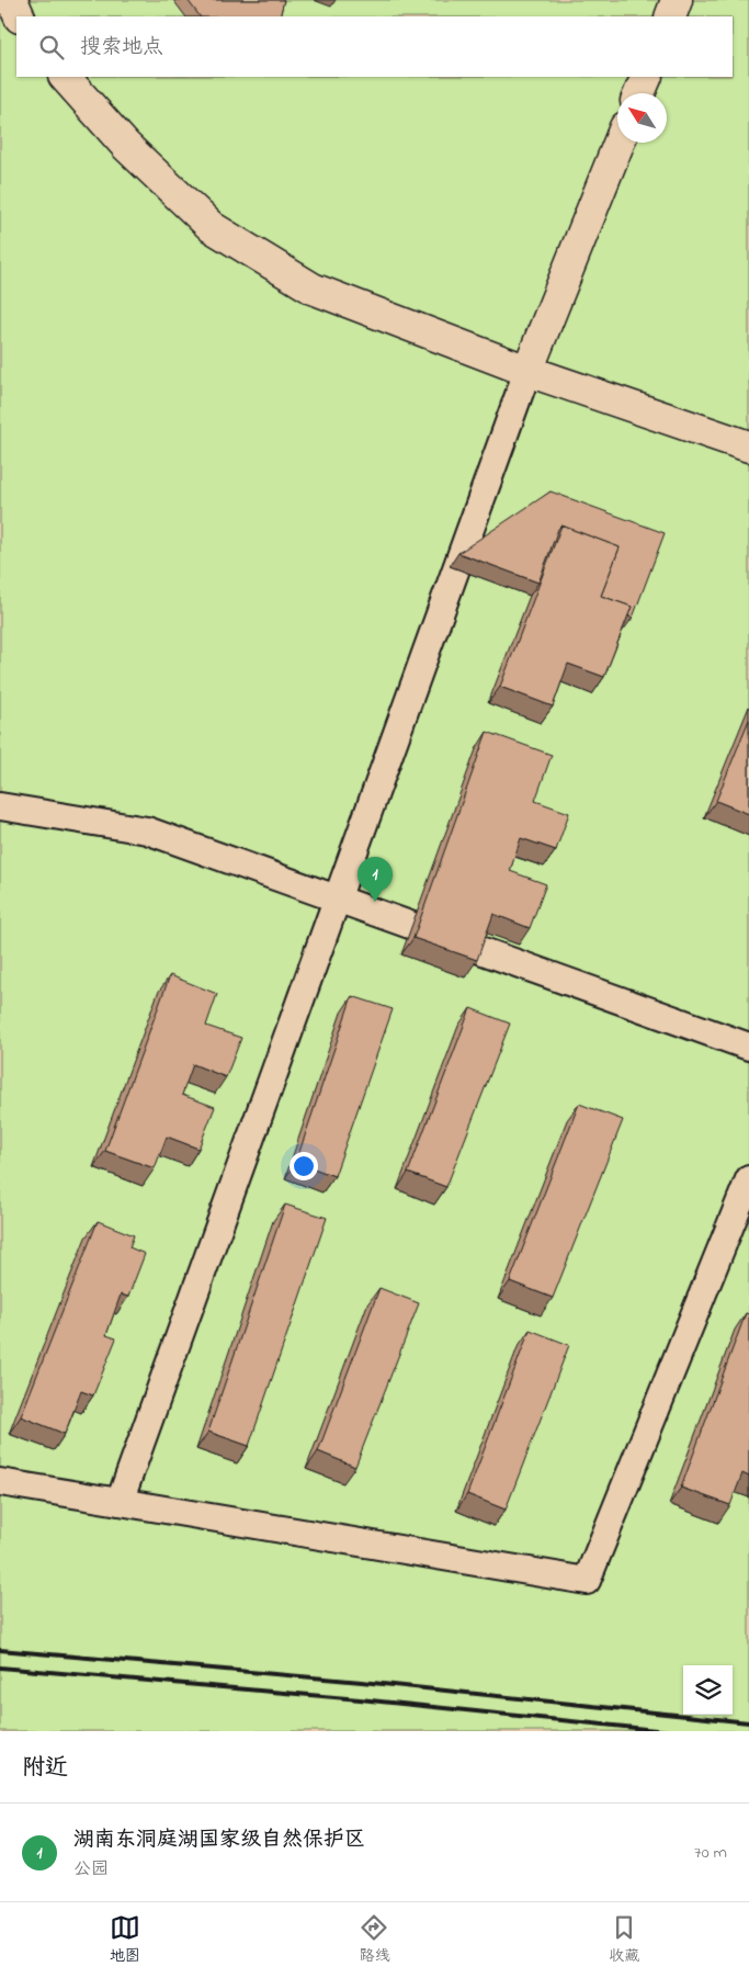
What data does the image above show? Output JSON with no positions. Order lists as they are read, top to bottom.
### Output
{
  "north": "top left",
  "page": {
    "search": "搜索地点",
    "pins": "1",
    "heading": "附近",
    "list": [
      {
        "mark": "1",
        "name": "湖南东洞庭湖国家级自然保护区",
        "note": "公园",
        "value": "70 m"
      }
    ],
    "nav": ["地图", "路线", "收藏"]
  }
}
